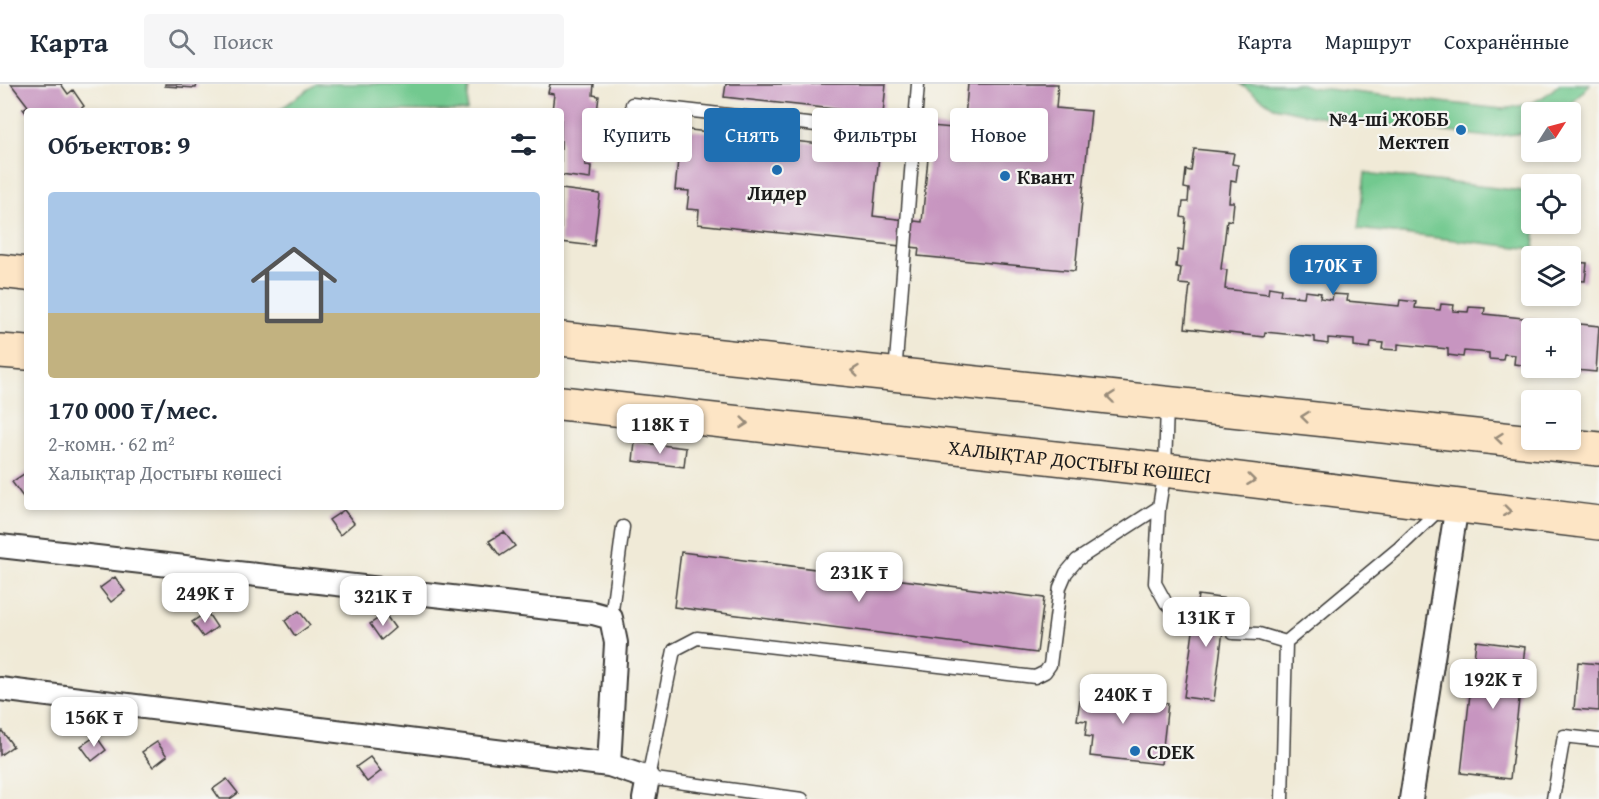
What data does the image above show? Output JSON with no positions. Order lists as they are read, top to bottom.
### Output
{
  "streets": {
    "main road": ["ХАЛЫҚТАР ДОСТЫҒЫ КӨШЕСІ"]
  },
  "places": [
    "№4-ші ЖОББ Мектеп",
    "Лидер",
    "Квант",
    "CDEK"
  ],
  "north": "top right",
  "page": {
    "header": "Карта",
    "search": "Поиск",
    "nav": ["Карта", "Маршрут", "Сохранённые"],
    "map_buttons": ["+", "−"],
    "chip": [
      "Купить",
      "Снять",
      "Фильтры",
      "Новое"
    ],
    "heading": "Объектов: 9",
    "list": [
      {
        "name": "170 000 ₸/мес.",
        "note": "2-комн. · 62 m² · Халықтар Достығы көшесі"
      }
    ],
    "price": [
      "170K ₸",
      "118K ₸",
      "231K ₸",
      "249K ₸",
      "321K ₸",
      "131K ₸",
      "192K ₸",
      "240K ₸",
      "156K ₸"
    ]
  }
}
